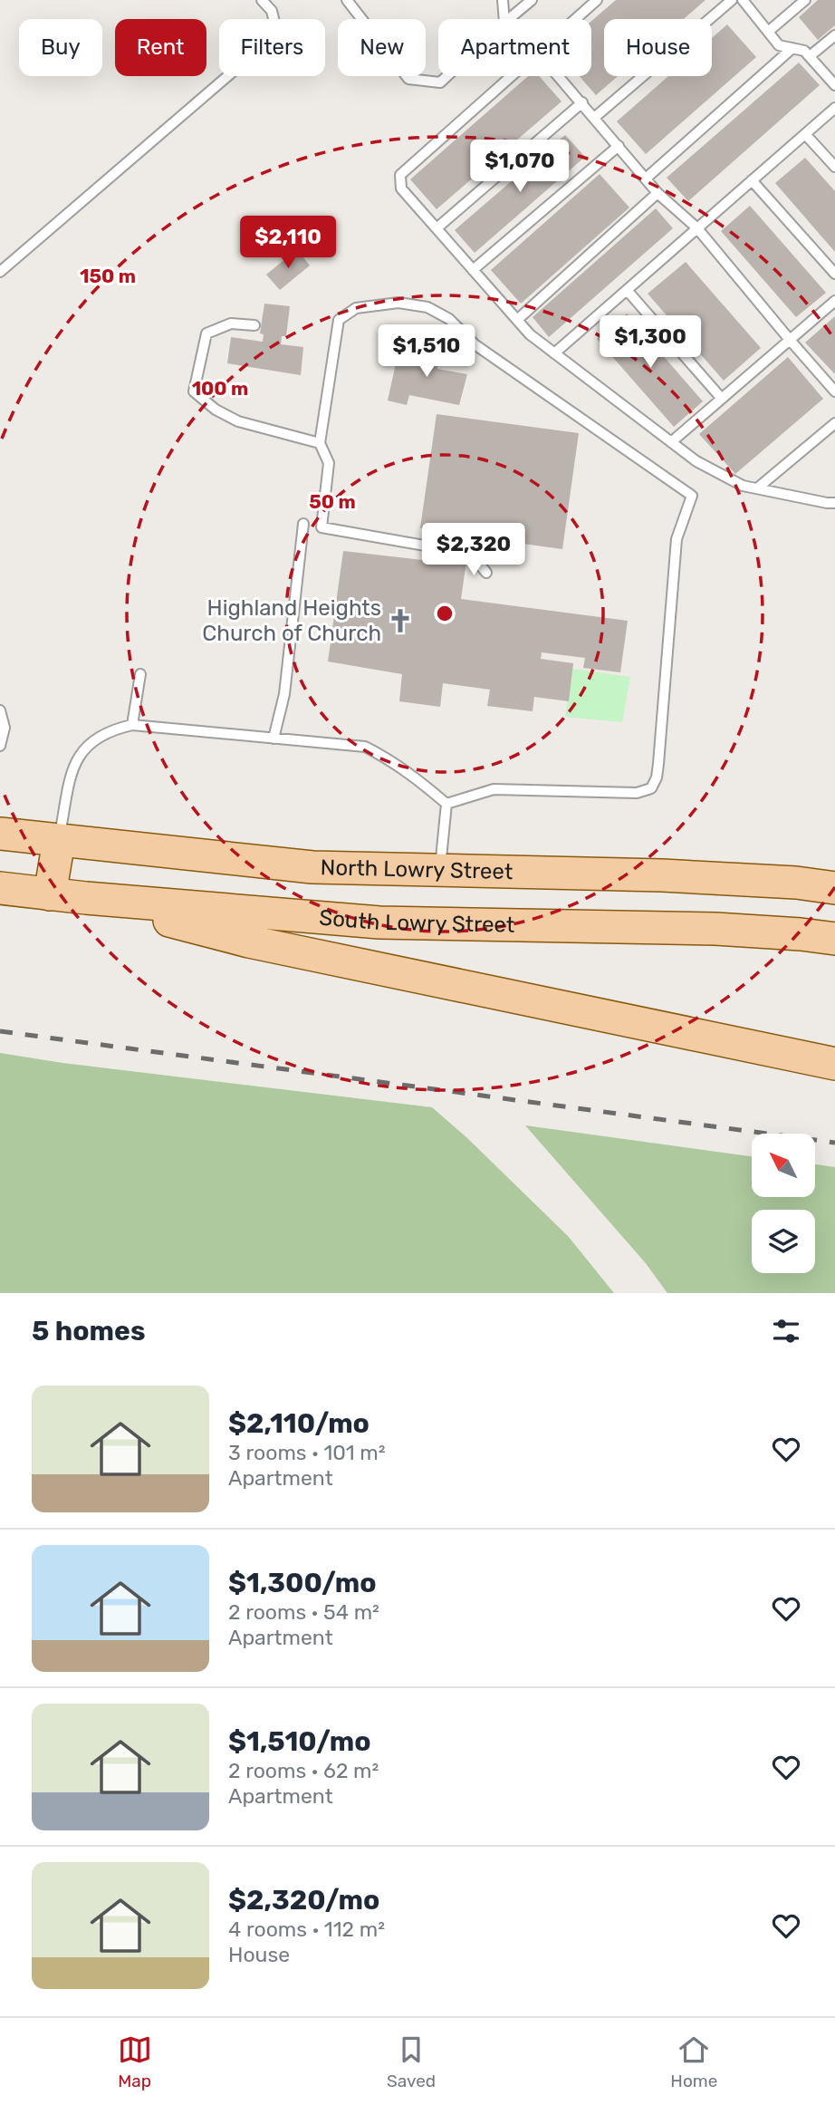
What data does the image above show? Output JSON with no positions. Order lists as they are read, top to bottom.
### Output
{
  "streets": {
    "main road": ["North Lowry Street", "South Lowry Street"]
  },
  "places": {
    "church": ["Highland Heights Church of Church"]
  },
  "north": "top left",
  "page": {
    "chip": [
      "Buy",
      "Rent",
      "Filters",
      "New",
      "Apartment",
      "House"
    ],
    "price": [
      "$1,070",
      "$2,110",
      "$1,300",
      "$1,510",
      "$2,320"
    ],
    "heading": "5 homes",
    "list": [
      {
        "name": "$2,110/mo",
        "note": "3 rooms · 101 m² · Apartment"
      },
      {
        "name": "$1,300/mo",
        "note": "2 rooms · 54 m² · Apartment"
      },
      {
        "name": "$1,510/mo",
        "note": "2 rooms · 62 m² · Apartment"
      },
      {
        "name": "$2,320/mo",
        "note": "4 rooms · 112 m² · House"
      }
    ],
    "tabs": ["Map", "Saved", "Home"]
  },
  "rings": ["150 m", "100 m", "50 m"]
}
